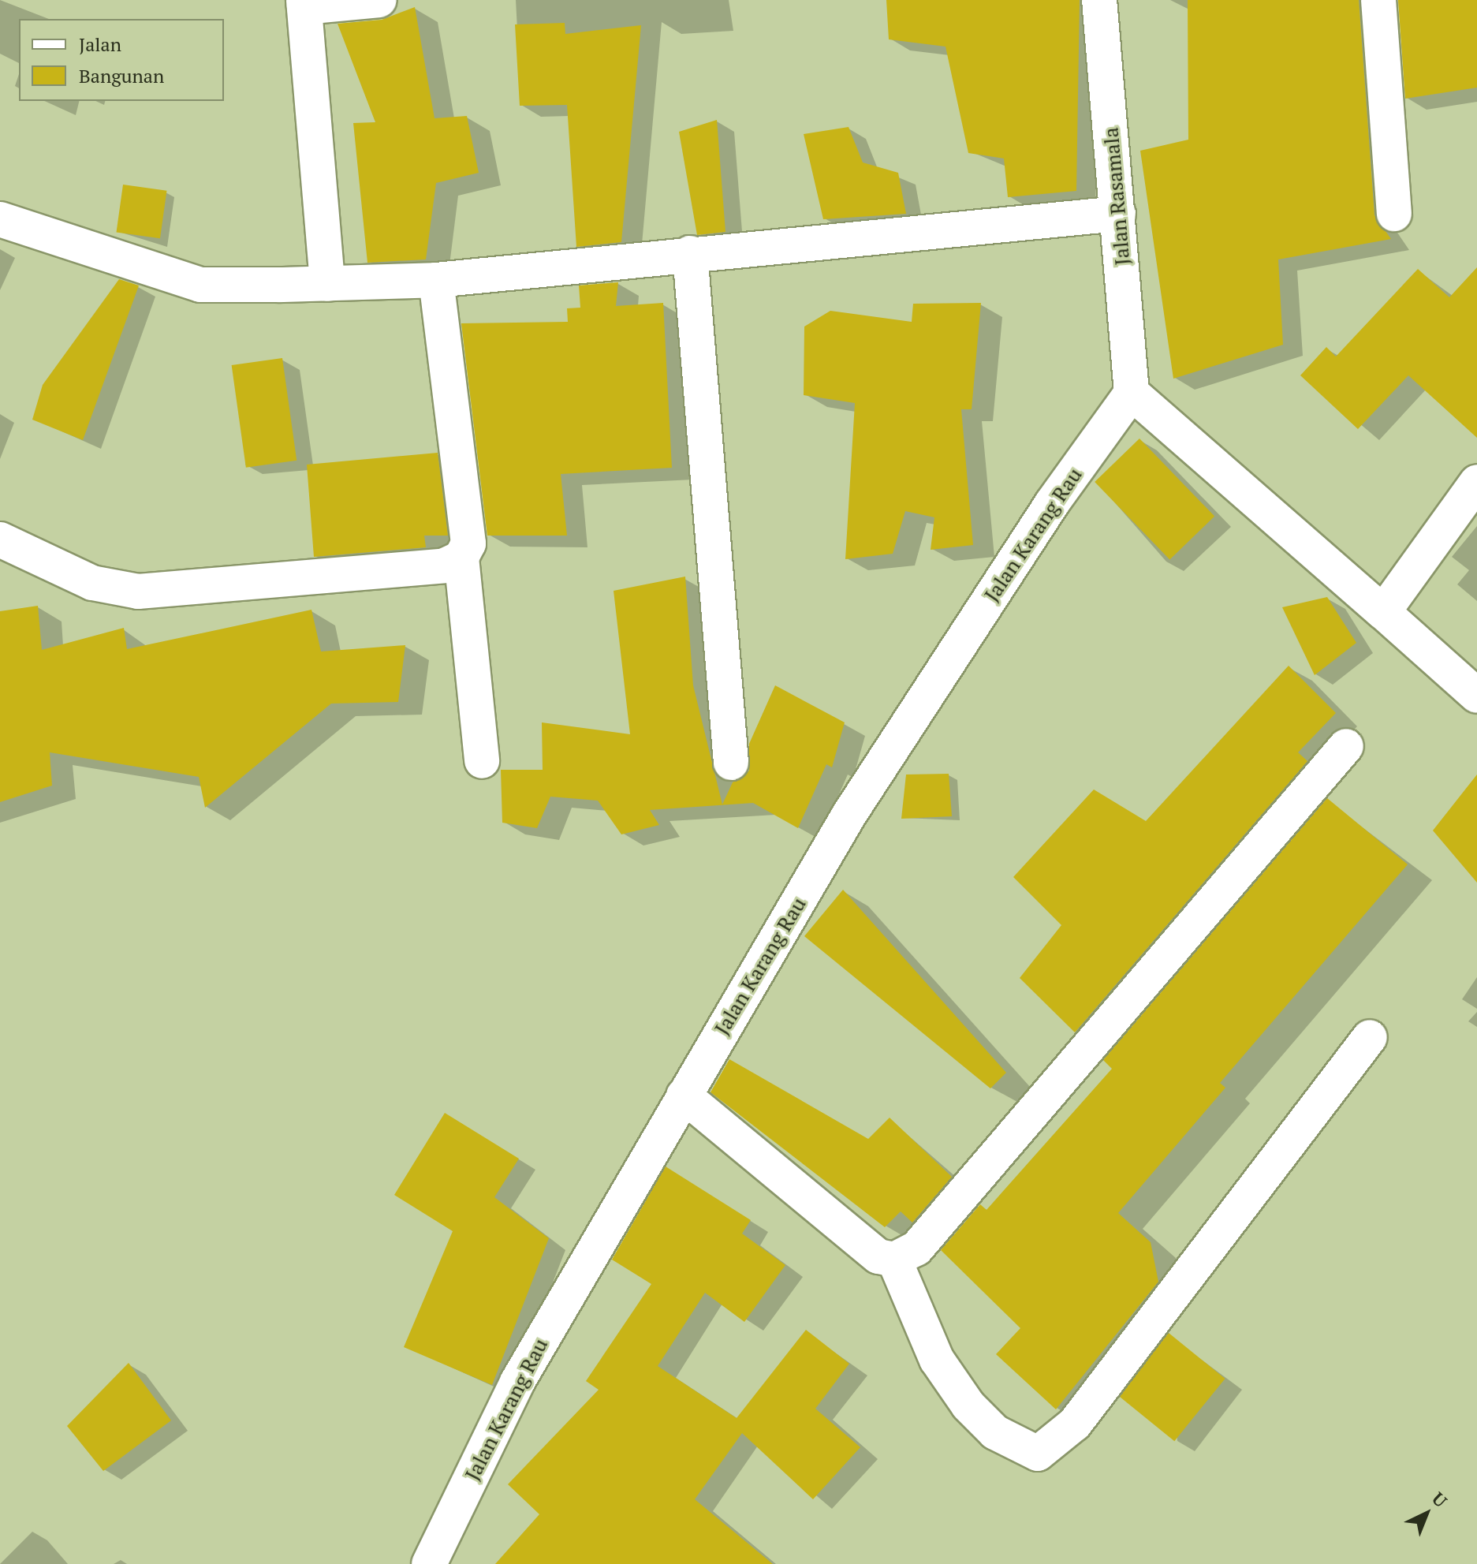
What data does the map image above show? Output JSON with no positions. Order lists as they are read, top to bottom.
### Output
{
  "streets": {
    "street": ["Jalan Rasamala", "Jalan Karang Rau"]
  },
  "crossings": [
    ["Jalan Rasamala", "Jalan Karang Rau"]
  ],
  "legend": ["Jalan", "Bangunan"],
  "north": "top right"
}
